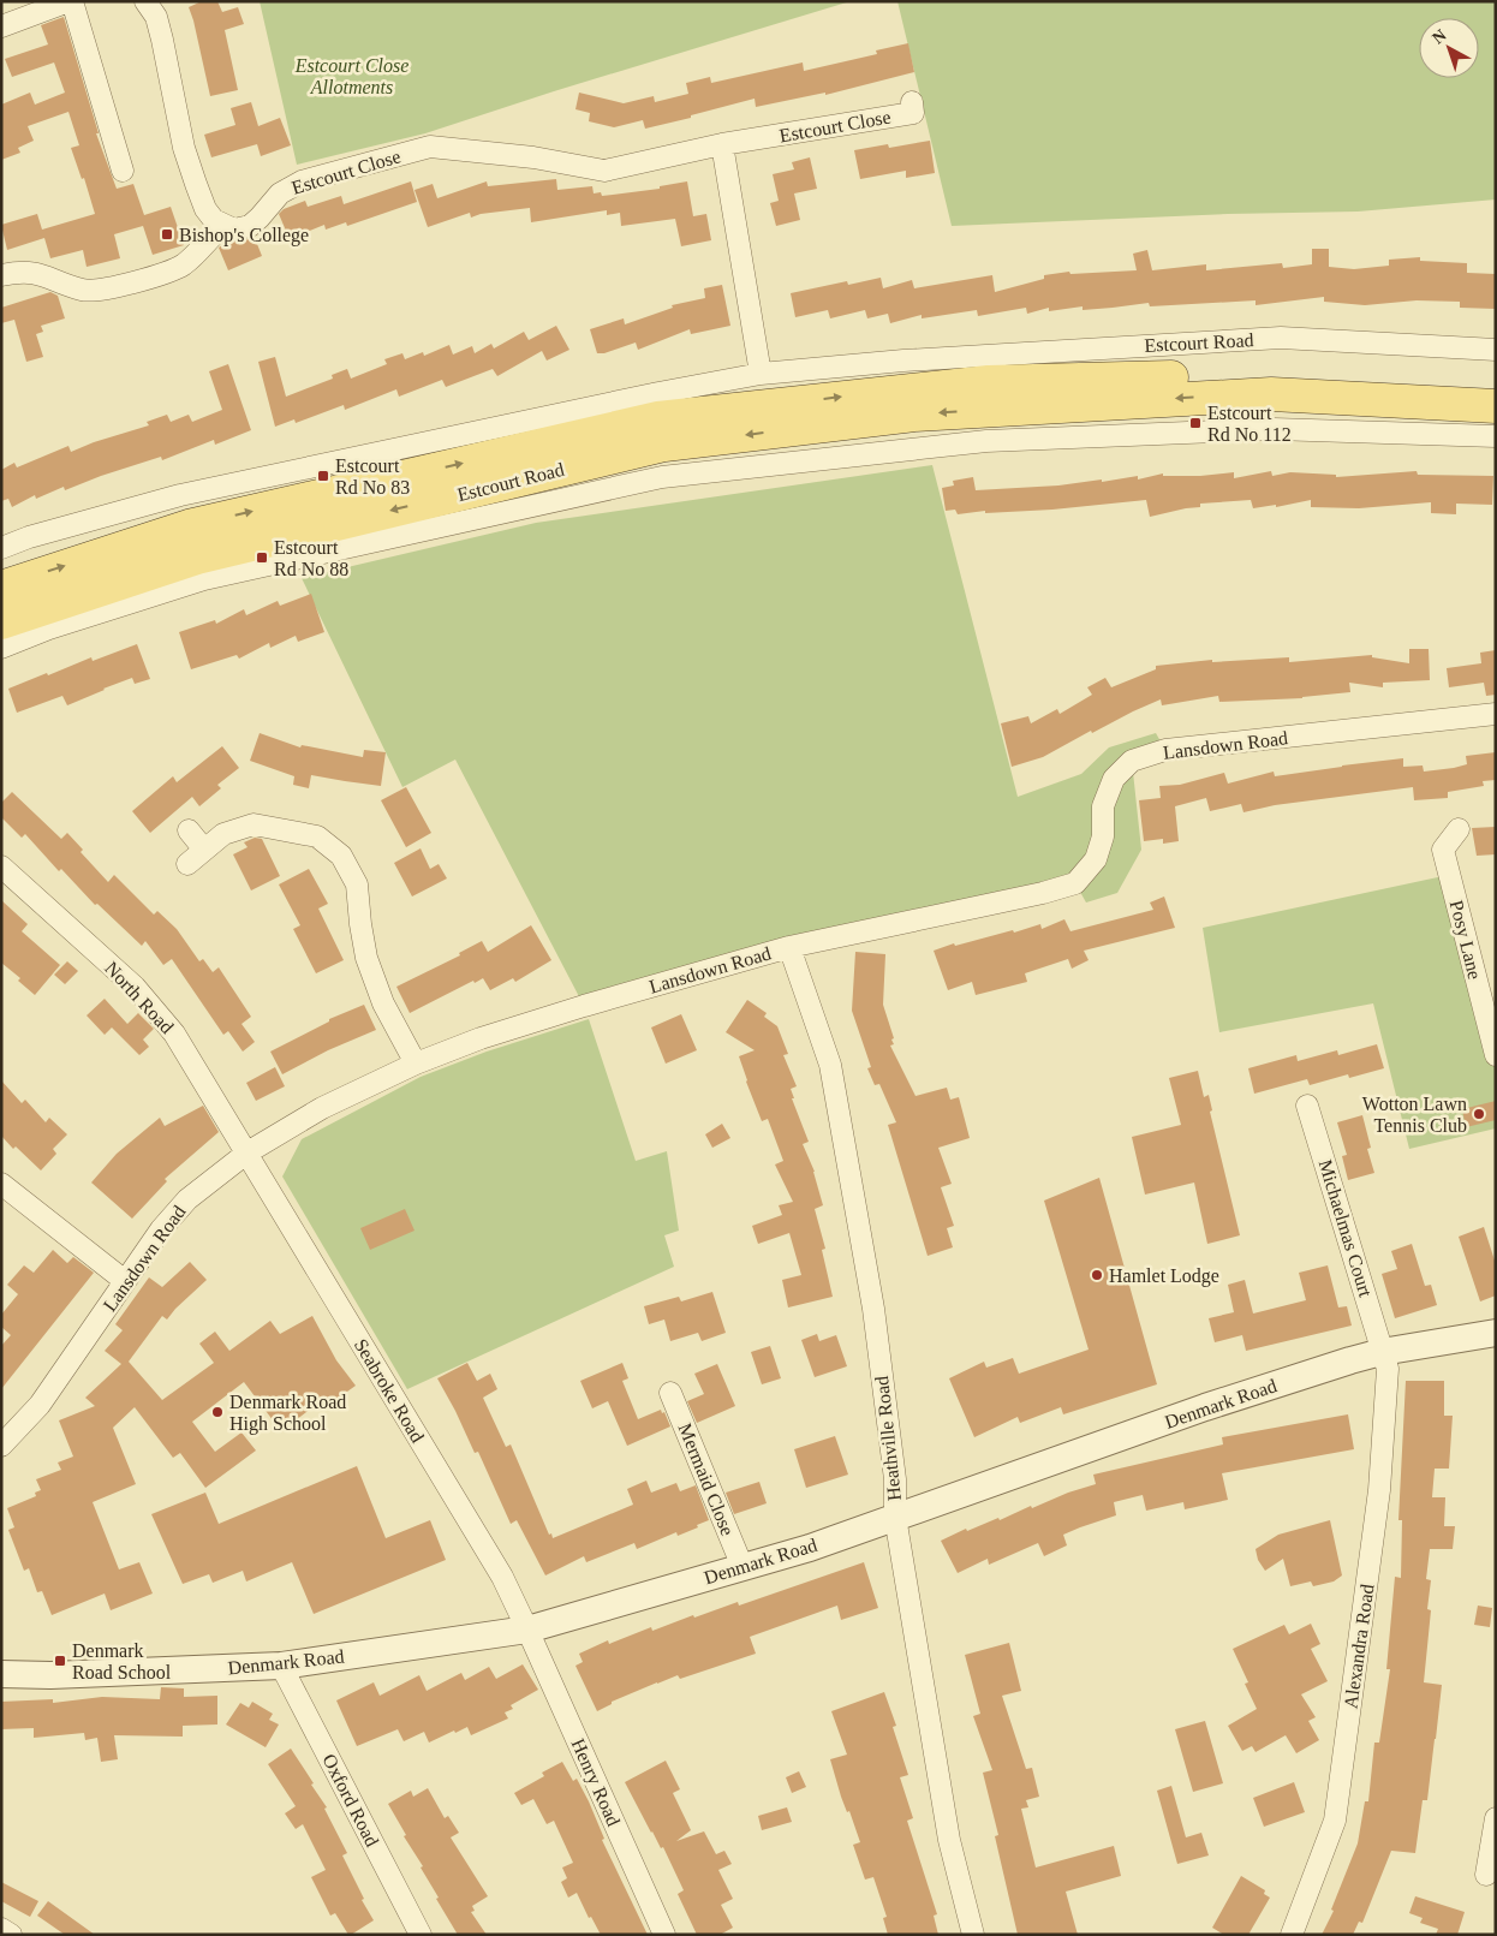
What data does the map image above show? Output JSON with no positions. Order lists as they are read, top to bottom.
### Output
{
  "streets": {
    "main road": ["Estcourt Road"],
    "street": [
      "Estcourt Close",
      "Lansdown Road",
      "Posy Lane",
      "North Road",
      "Michaelmas Court",
      "Seabroke Road",
      "Denmark Road",
      "Heathville Road",
      "Mermaid Close",
      "Alexandra Road",
      "Henry Road",
      "Oxford Road"
    ]
  },
  "crossings": [
    ["Lansdown Road", "North Road"],
    ["Lansdown Road", "Seabroke Road"],
    ["Lansdown Road", "Heathville Road"],
    ["North Road", "Seabroke Road"],
    ["Michaelmas Court", "Denmark Road"],
    ["Michaelmas Court", "Alexandra Road"],
    ["Seabroke Road", "Denmark Road"],
    ["Seabroke Road", "Henry Road"],
    ["Denmark Road", "Heathville Road"],
    ["Denmark Road", "Mermaid Close"],
    ["Denmark Road", "Alexandra Road"],
    ["Denmark Road", "Henry Road"],
    ["Denmark Road", "Oxford Road"]
  ],
  "parks": ["Estcourt Close Allotments"],
  "places": {
    "transit": [
      "Bishop's College",
      "Estcourt Rd No 112",
      "Estcourt Rd No 83",
      "Estcourt Rd No 88",
      "Denmark Road School"
    ],
    "other": ["Wotton Lawn Tennis Club", "Hamlet Lodge", "Denmark Road High School"]
  },
  "north": "top left"
}
